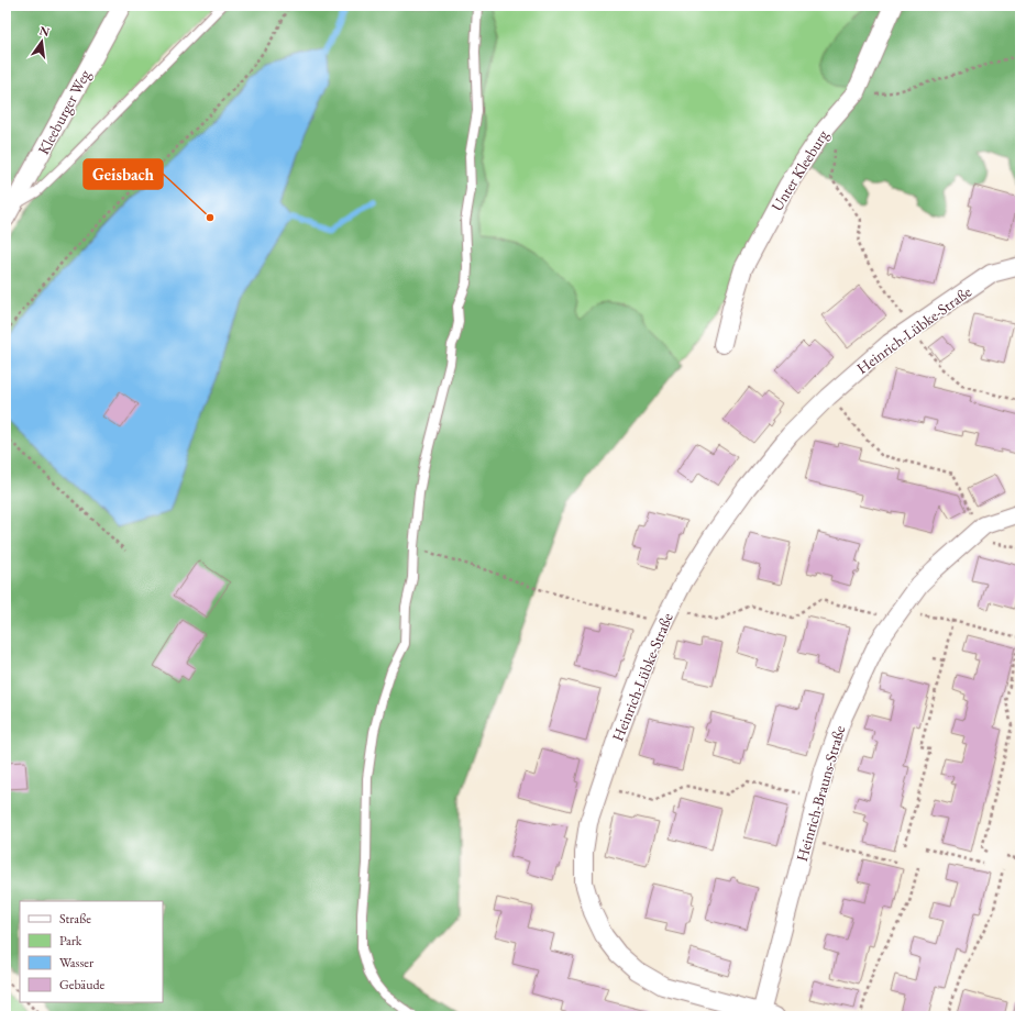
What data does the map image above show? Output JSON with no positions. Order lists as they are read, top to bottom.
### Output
{
  "streets": {
    "street": [
      "Kleeburger Weg",
      "Unter Kleeburg",
      "Heinrich-Lübke-Straße",
      "Heinrich-Brauns-Straße"
    ]
  },
  "crossings": [
    ["Heinrich-Lübke-Straße", "Heinrich-Brauns-Straße"]
  ],
  "places": ["Geisbach"],
  "legend": [
    "Straße",
    "Park",
    "Wasser",
    "Gebäude"
  ],
  "north": "top"
}
